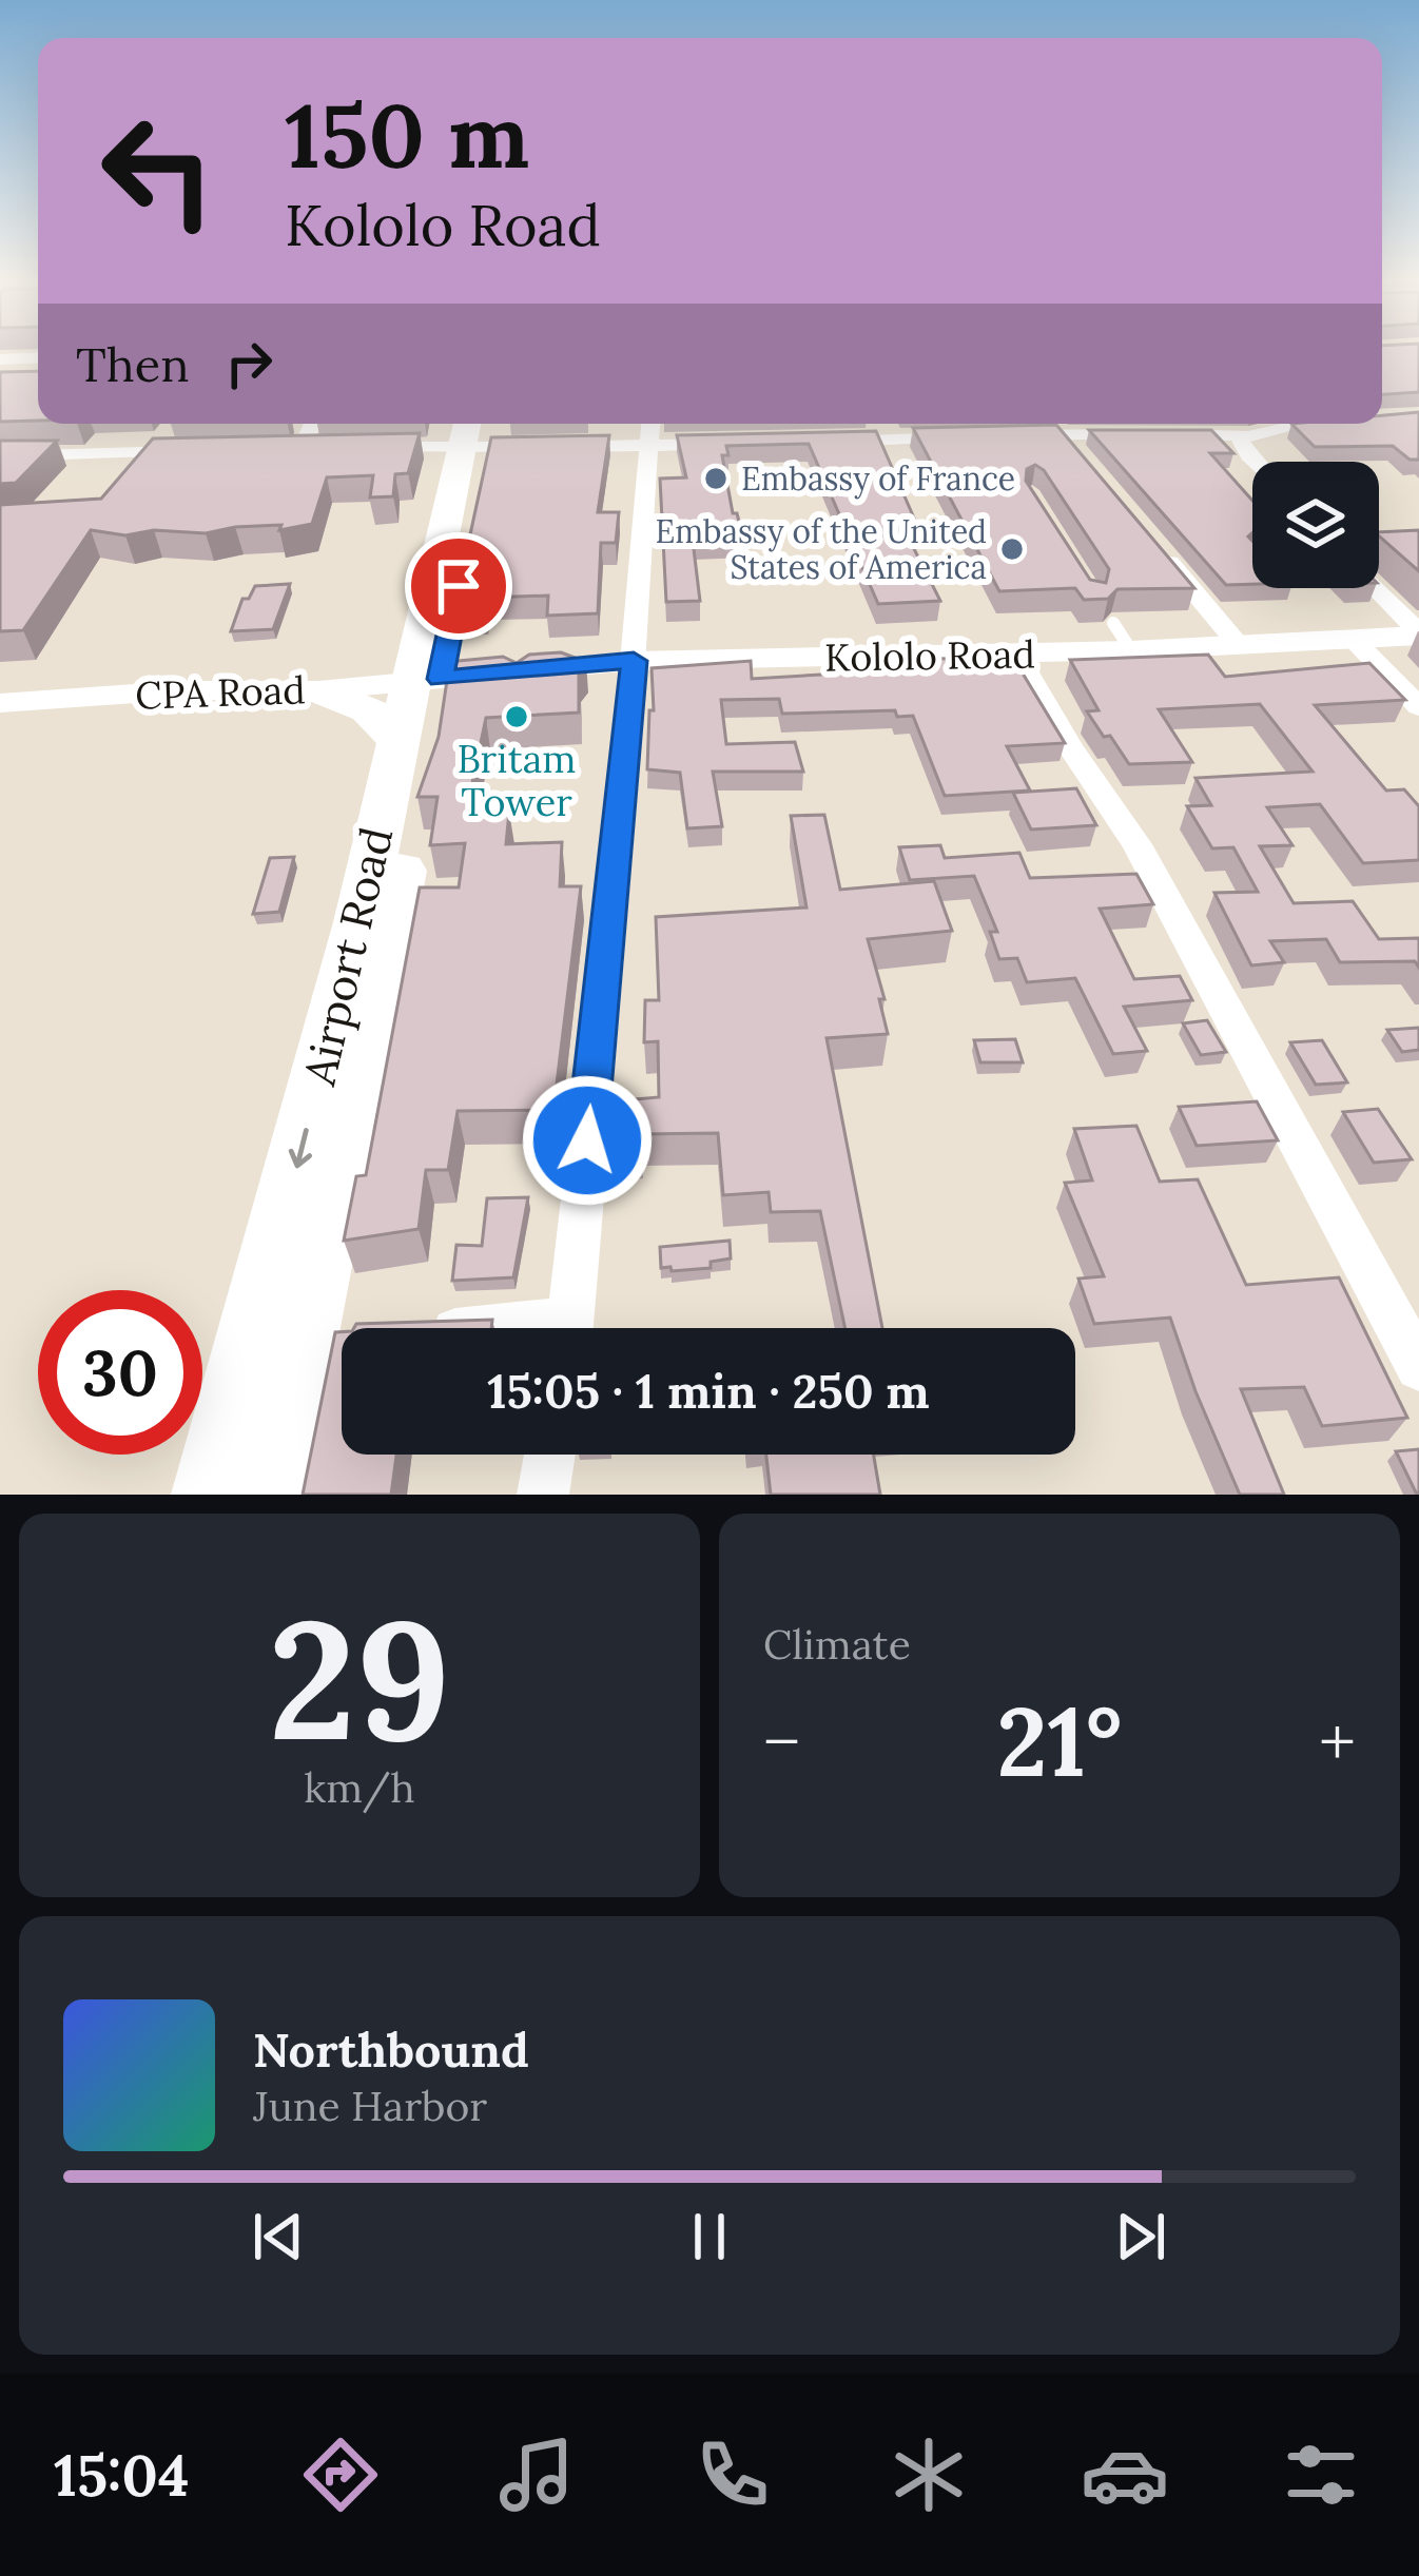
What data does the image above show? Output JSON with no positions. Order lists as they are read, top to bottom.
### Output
{
  "streets": {
    "main road": ["Airport Road"],
    "street": ["Kololo Road", "CPA Road"]
  },
  "crossings": [
    ["Kololo Road", "CPA Road"],
    ["Kololo Road", "Airport Road"],
    ["CPA Road", "Airport Road"]
  ],
  "places": ["Embassy of France", "Embassy of the United States of America", "Britam Tower"],
  "page": {
    "turn": ["150 m", "Kololo Road"],
    "then": "Then",
    "limit": "30",
    "trip": "15:05 · 1 min · 250 m",
    "tile": [
      ["29", "km/h"],
      "Climate"
    ],
    "heat": ["−", "21°", "+"],
    "song": ["Northbound", "June Harbor"],
    "tabs": "15:04"
  }
}
